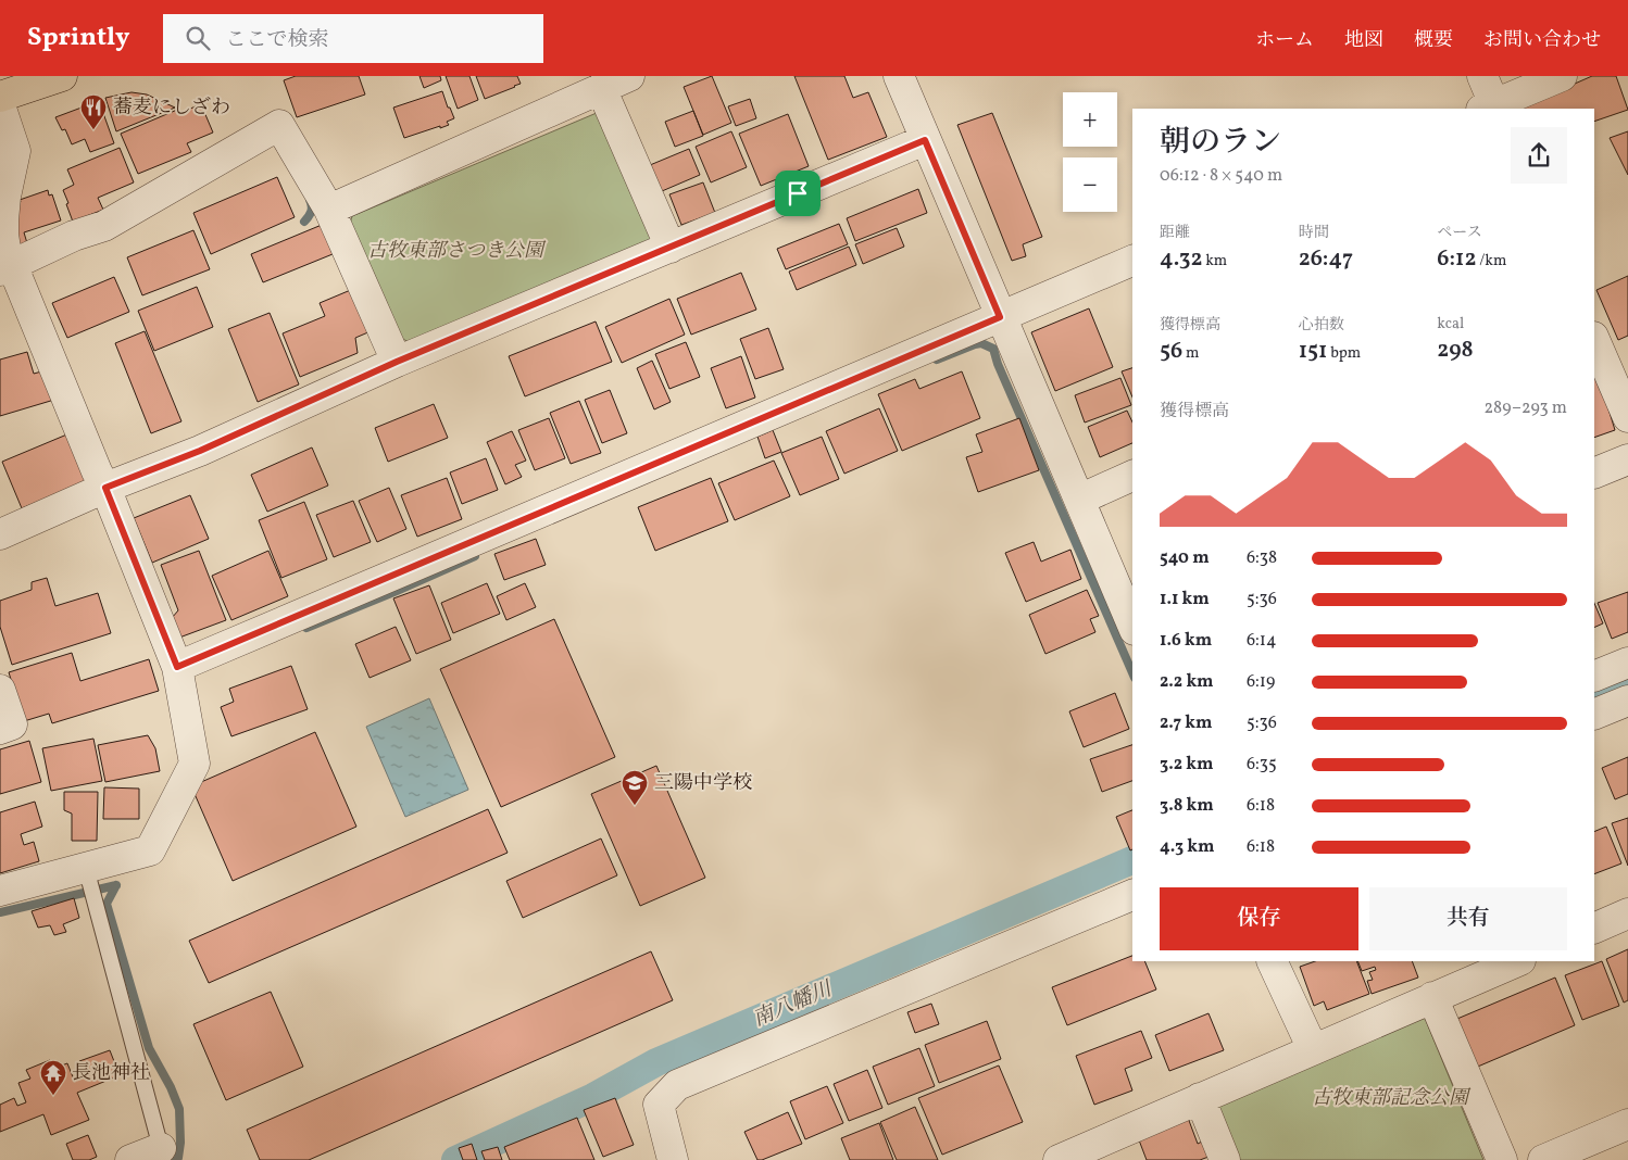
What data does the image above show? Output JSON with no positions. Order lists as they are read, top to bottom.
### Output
{
  "water": ["南八幡川"],
  "parks": ["古牧東部さつき公園", "古牧東部記念公園"],
  "places": {
    "restaurant": ["蕎麦にしざわ"],
    "school or university": ["三陽中学校"],
    "temple": ["長池神社"]
  },
  "page": {
    "header": "Sprintly",
    "search": "ここで検索",
    "nav": [
      "ホーム",
      "地図",
      "概要",
      "お問い合わせ"
    ],
    "map_buttons": ["+", "−"],
    "heading": ["朝のラン", "06:12 · 8 × 540 m"],
    "stats": [
      ["距離", "4.32 km"],
      ["時間", "26:47"],
      ["ペース", "6:12 /km"],
      ["獲得標高", "56 m"],
      ["心拍数", "151 bpm"],
      ["kcal", "298"]
    ],
    "chart": ["獲得標高", "289–293 m"],
    "list": [
      {
        "name": "540 m",
        "note": "6:38"
      },
      {
        "name": "1.1 km",
        "note": "5:36"
      },
      {
        "name": "1.6 km",
        "note": "6:14"
      },
      {
        "name": "2.2 km",
        "note": "6:19"
      },
      {
        "name": "2.7 km",
        "note": "5:36"
      },
      {
        "name": "3.2 km",
        "note": "6:35"
      },
      {
        "name": "3.8 km",
        "note": "6:18"
      },
      {
        "name": "4.3 km",
        "note": "6:18"
      }
    ],
    "buttons": ["保存", "共有"]
  }
}
